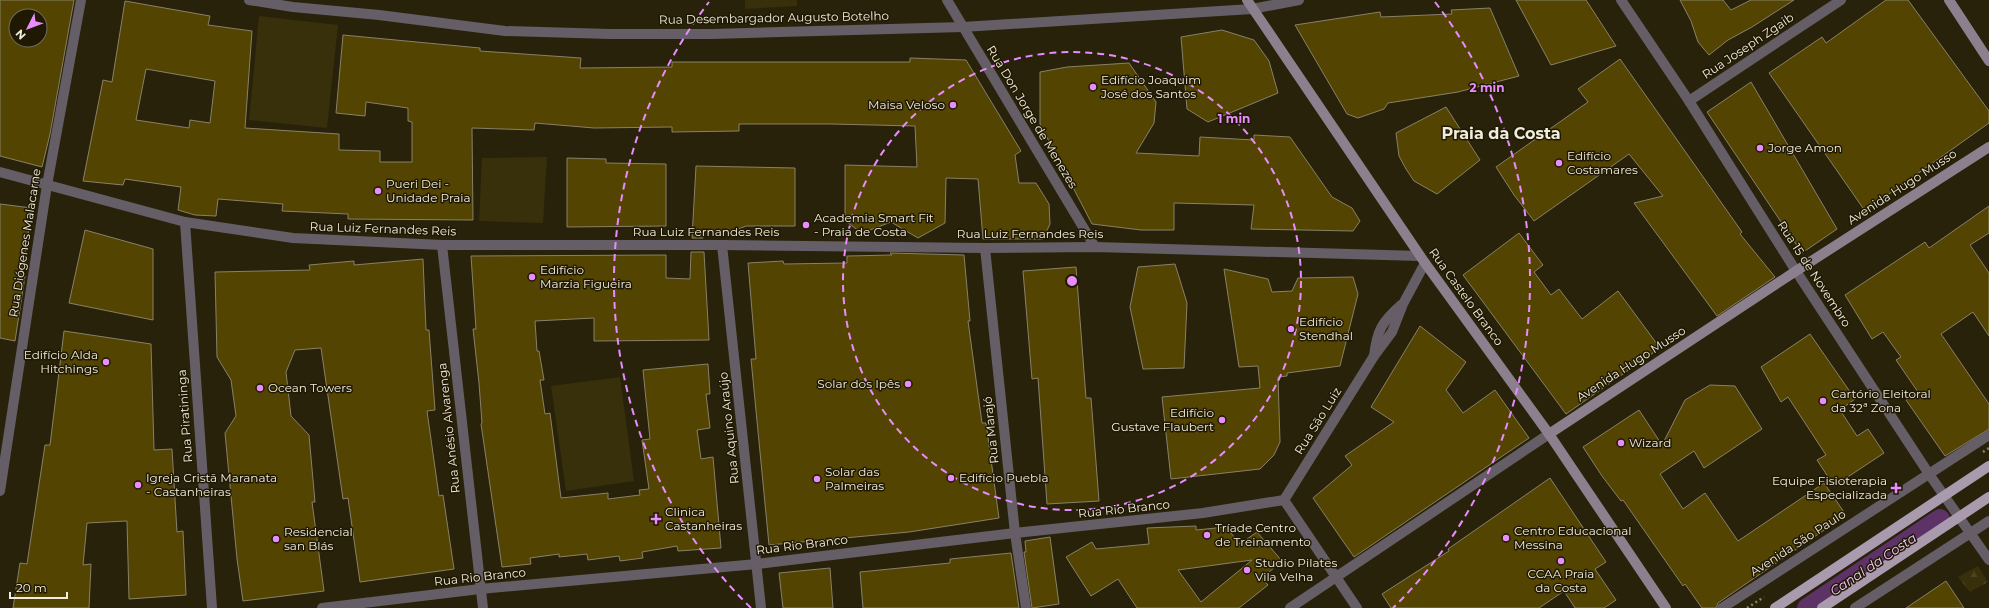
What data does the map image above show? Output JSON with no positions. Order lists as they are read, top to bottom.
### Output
{
  "streets": {
    "main road": ["Avenida Hugo Musso", "Rua Castelo Branco"],
    "street": [
      "Rua Desembargador Augusto Botelho",
      "Rua Joseph Zgaib",
      "Rua Don Jorge de Menezes",
      "Rua Luiz Fernandes Reis",
      "Rua Diógenes Malacarne",
      "Rua 15 de Novembro",
      "Rua Piratininga",
      "Rua São Luiz",
      "Rua Anésio Alvarenga",
      "Rua Aquino Araújo",
      "Rua Marajó",
      "Rua Rio Branco",
      "Avenida São Paulo"
    ]
  },
  "crossings": [
    ["Rua Desembargador Augusto Botelho", "Rua Don Jorge de Menezes"],
    ["Rua Desembargador Augusto Botelho", "Rua Castelo Branco"],
    ["Rua Joseph Zgaib", "Rua 15 de Novembro"],
    ["Rua Don Jorge de Menezes", "Rua Luiz Fernandes Reis"],
    ["Avenida Hugo Musso", "Rua 15 de Novembro"],
    ["Avenida Hugo Musso", "Rua Castelo Branco"],
    ["Rua Luiz Fernandes Reis", "Rua Diógenes Malacarne"],
    ["Rua Luiz Fernandes Reis", "Rua Castelo Branco"],
    ["Rua Luiz Fernandes Reis", "Rua Piratininga"],
    ["Rua Luiz Fernandes Reis", "Rua São Luiz"],
    ["Rua Luiz Fernandes Reis", "Rua Anésio Alvarenga"],
    ["Rua Luiz Fernandes Reis", "Rua Aquino Araújo"],
    ["Rua Luiz Fernandes Reis", "Rua Marajó"],
    ["Rua 15 de Novembro", "Avenida São Paulo"],
    ["Rua Castelo Branco", "Rua São Luiz"],
    ["Rua São Luiz", "Rua Rio Branco"],
    ["Rua Anésio Alvarenga", "Rua Rio Branco"],
    ["Rua Aquino Araújo", "Rua Rio Branco"],
    ["Rua Marajó", "Rua Rio Branco"]
  ],
  "districts": ["Praia da Costa"],
  "water": ["Canal da Costa"],
  "places": {
    "other": [
      "Edifício Joaquim José dos Santos",
      "Maisa Veloso",
      "Jorge Amon",
      "Edifício Costamares",
      "Pueri Dei - Unidade Praia",
      "Academia Smart Fit - Praia de Costa",
      "Edifício Marzia Figueira",
      "Edifício Stendhal",
      "Edifício Alda Hitchings",
      "Solar dos Ipês",
      "Ocean Towers",
      "Cartório Eleitoral da 32ª Zona",
      "Edifício Gustave Flaubert",
      "Wizard",
      "Edifício Puebla",
      "Solar das Palmeiras",
      "Igreja Cristã Maranata - Castanheiras",
      "Tríade Centro de Treinamento",
      "Centro Educacional Messina",
      "Residencial san Blás",
      "CCAA Praia da Costa",
      "Studio Pilates Vila Velha"
    ],
    "health": ["Equipe Fisioterapia Especializada", "Clinica Castanheiras"]
  },
  "scale_bar": "20 m",
  "north": "bottom left",
  "rings": ["2 min", "1 min"]
}
